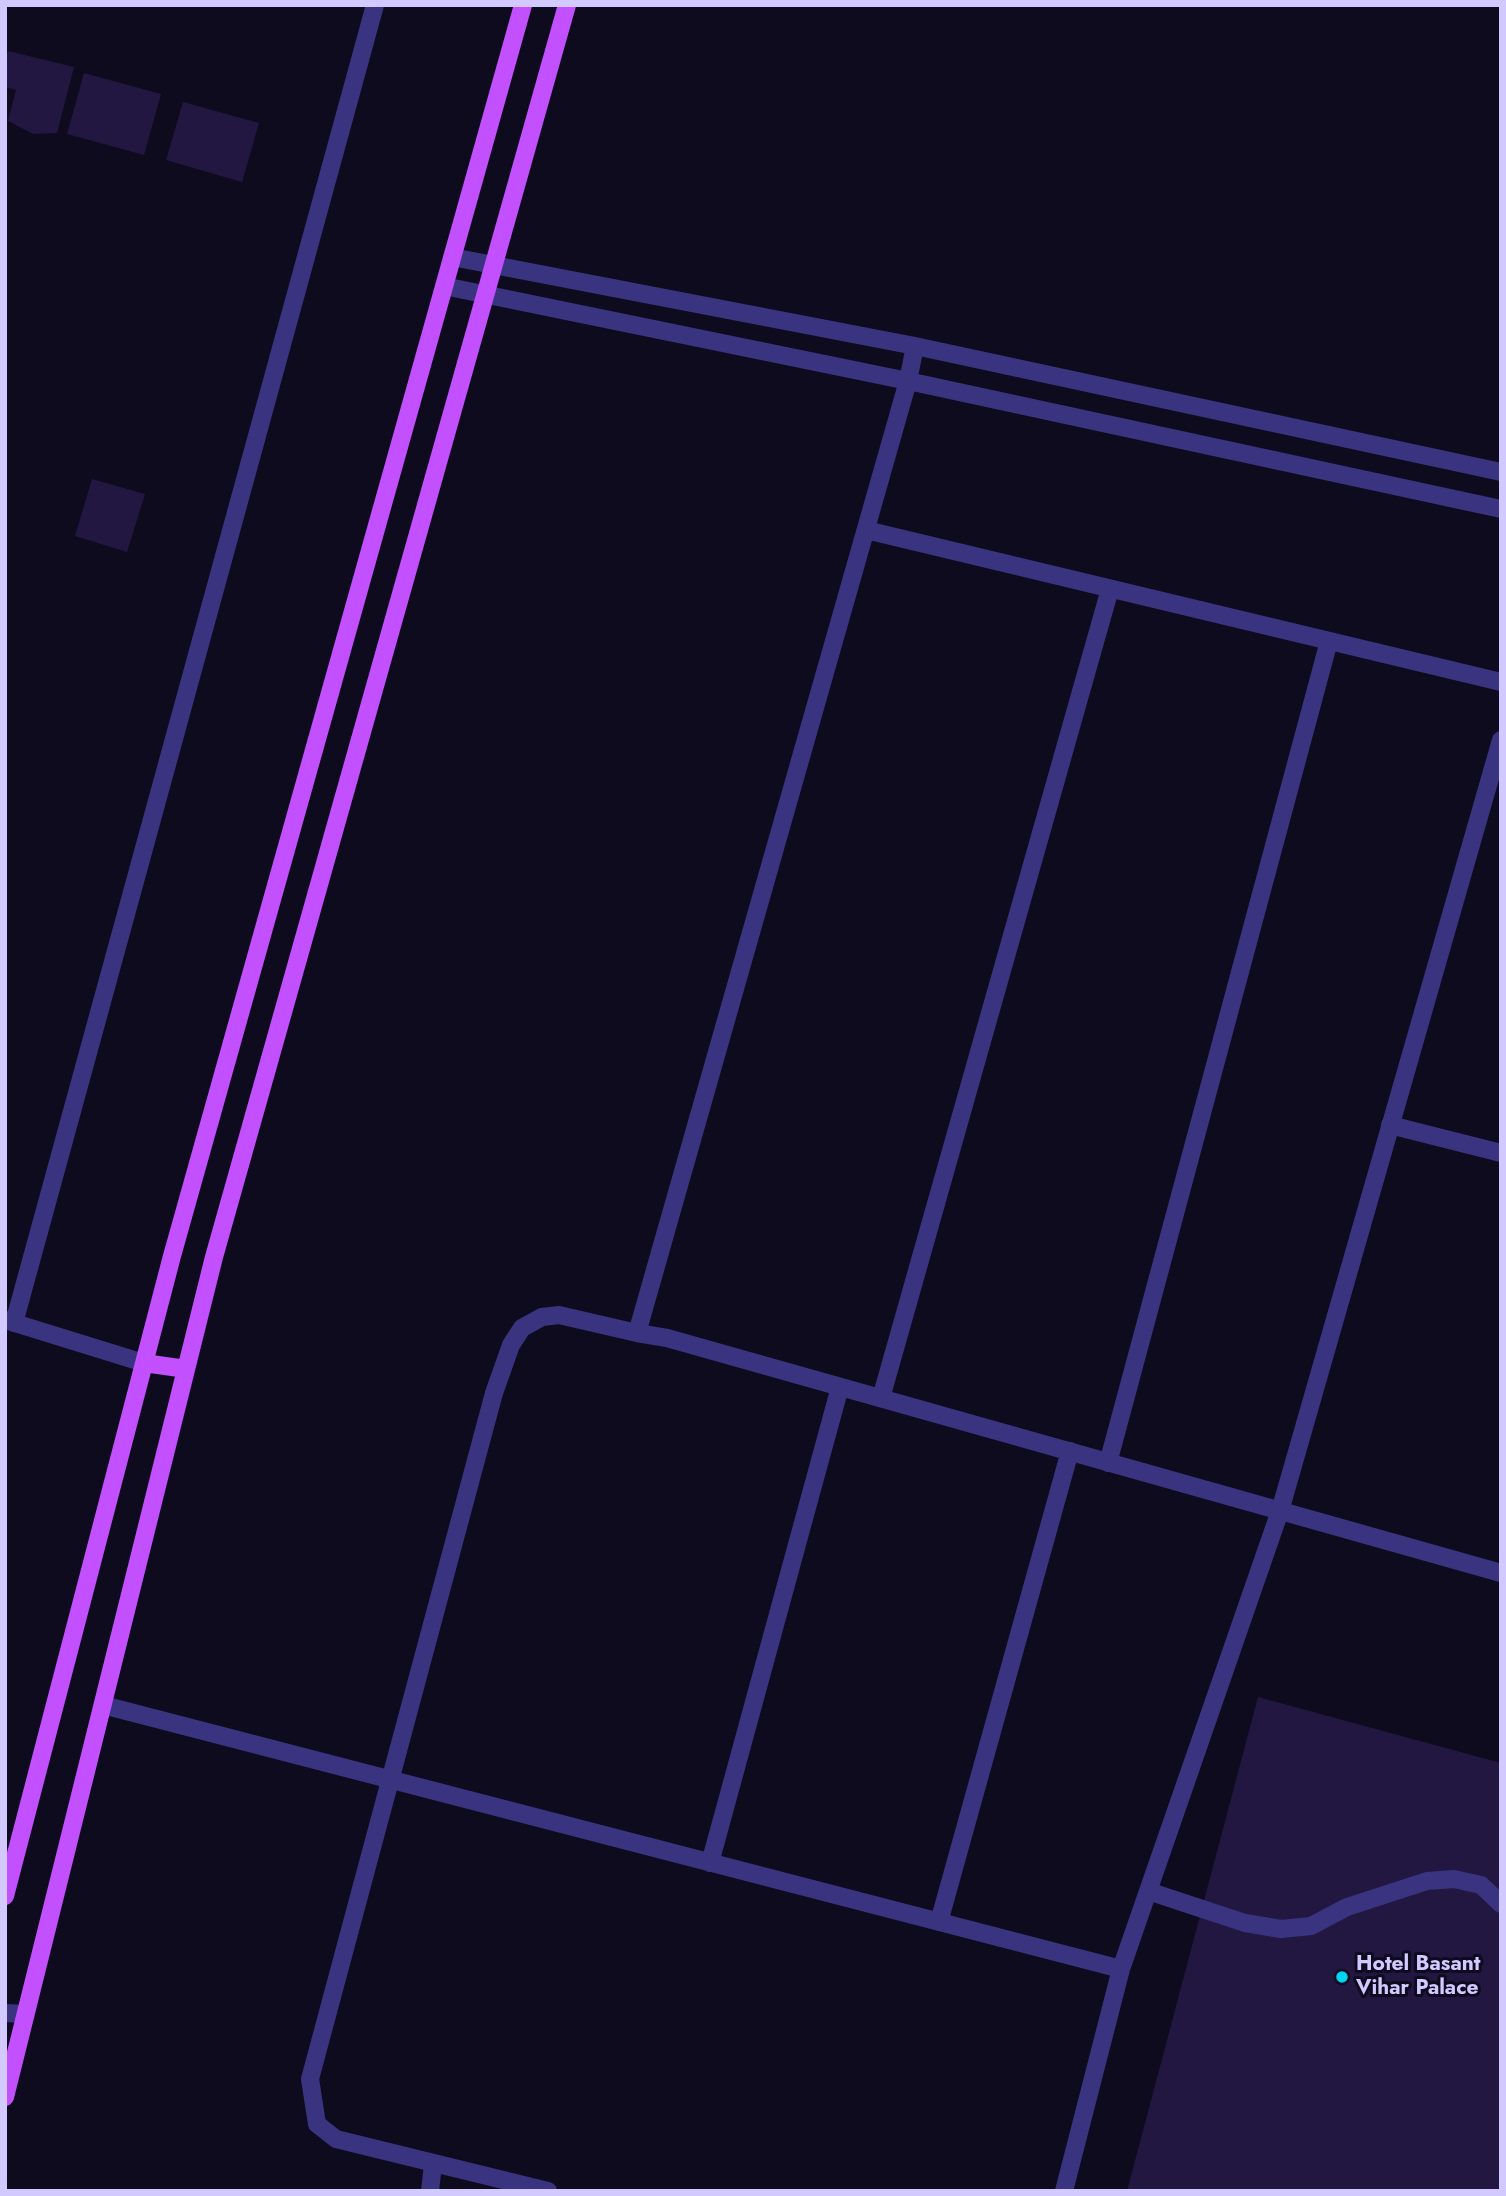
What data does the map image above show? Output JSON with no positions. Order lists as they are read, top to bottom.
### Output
{
  "places": ["Hotel Basant Vihar Palace"]
}
